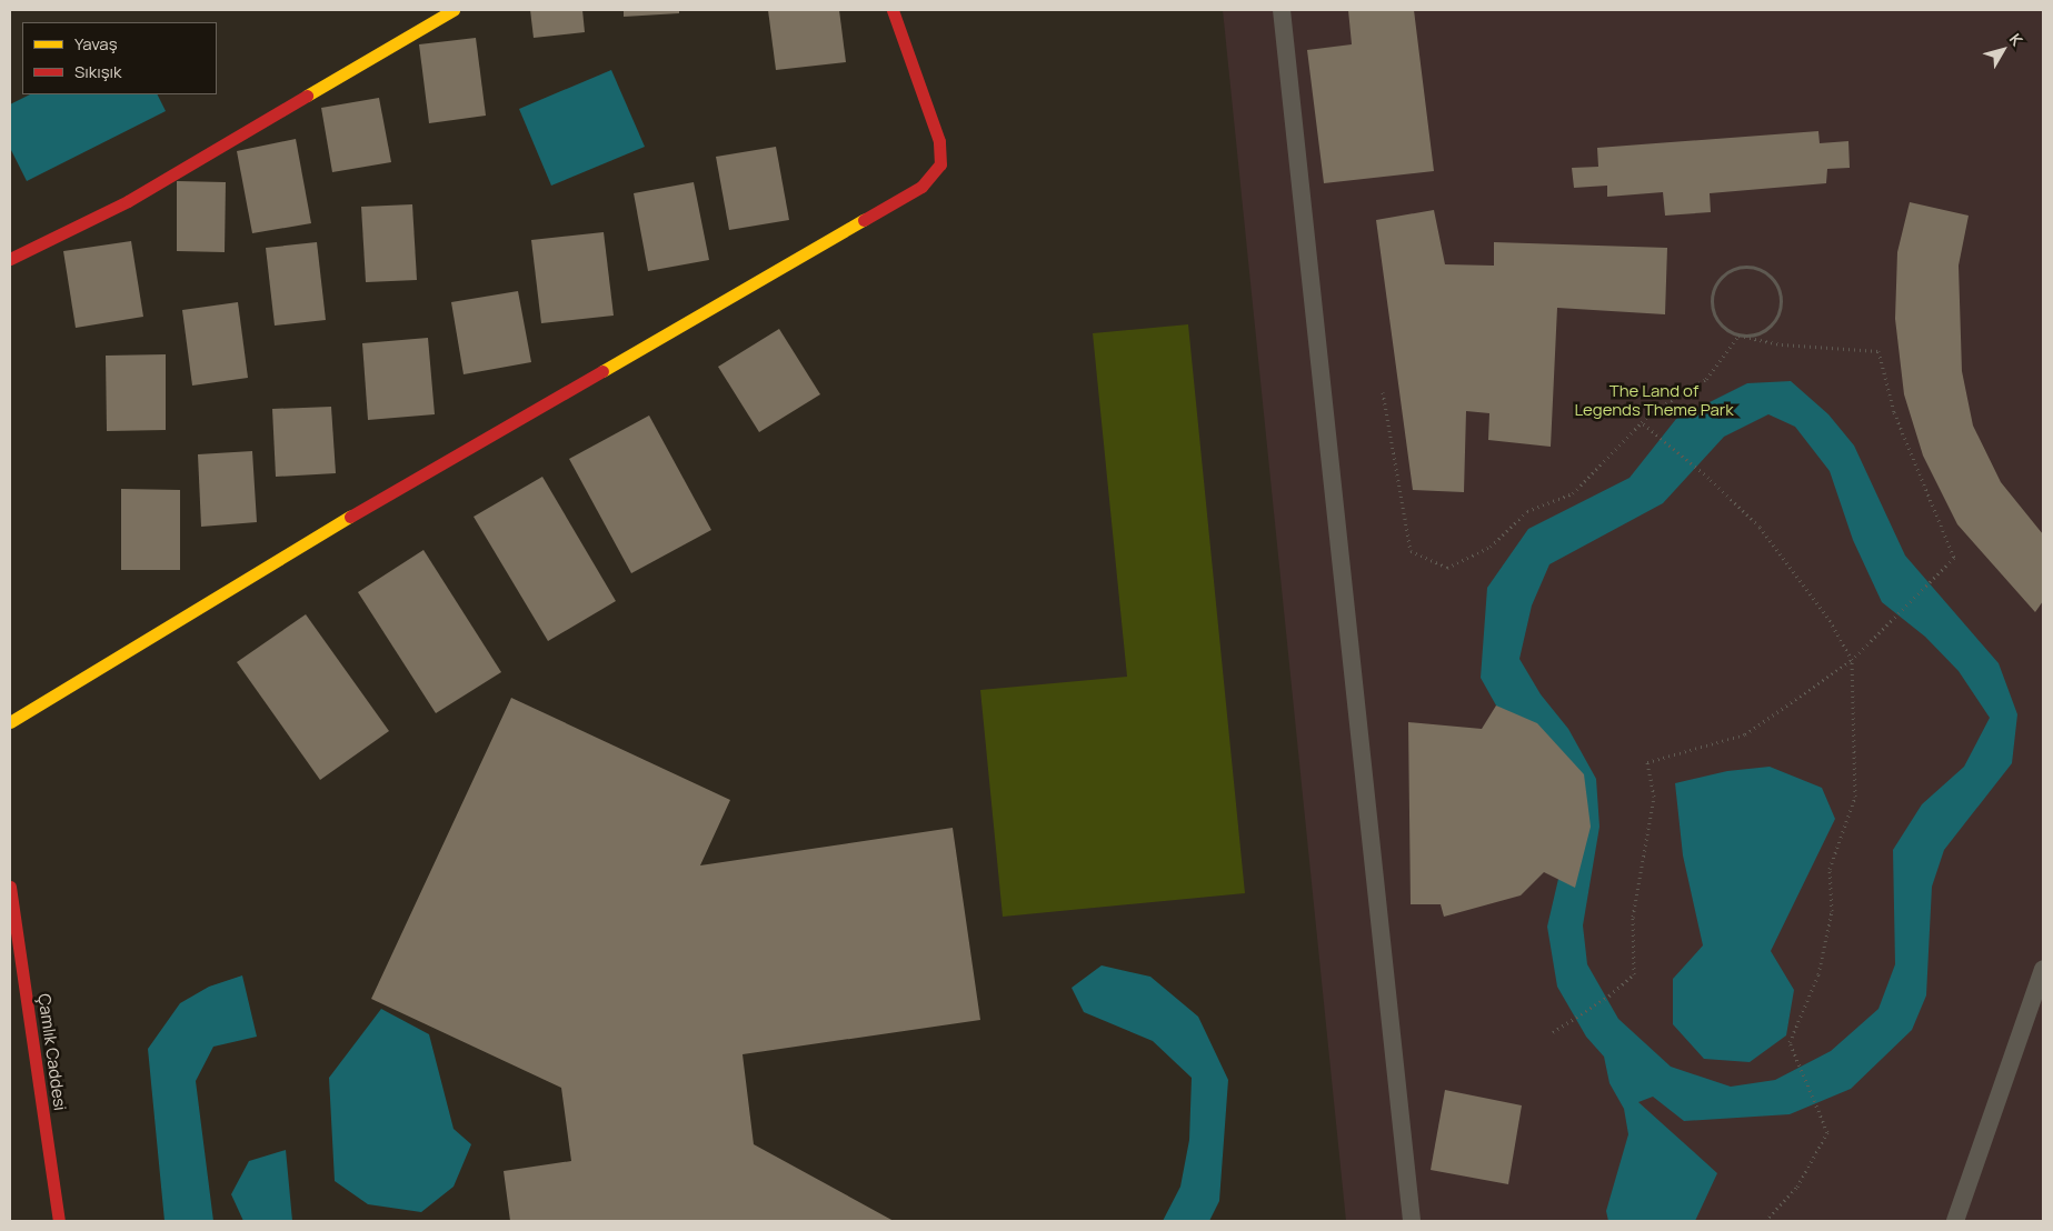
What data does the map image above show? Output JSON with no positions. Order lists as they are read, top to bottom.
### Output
{
  "streets": {
    "street": ["Çamlık Caddesi"]
  },
  "parks": ["The Land of Legends Theme Park"],
  "legend": ["Yavaş", "Sıkışık"],
  "north": "top right"
}
